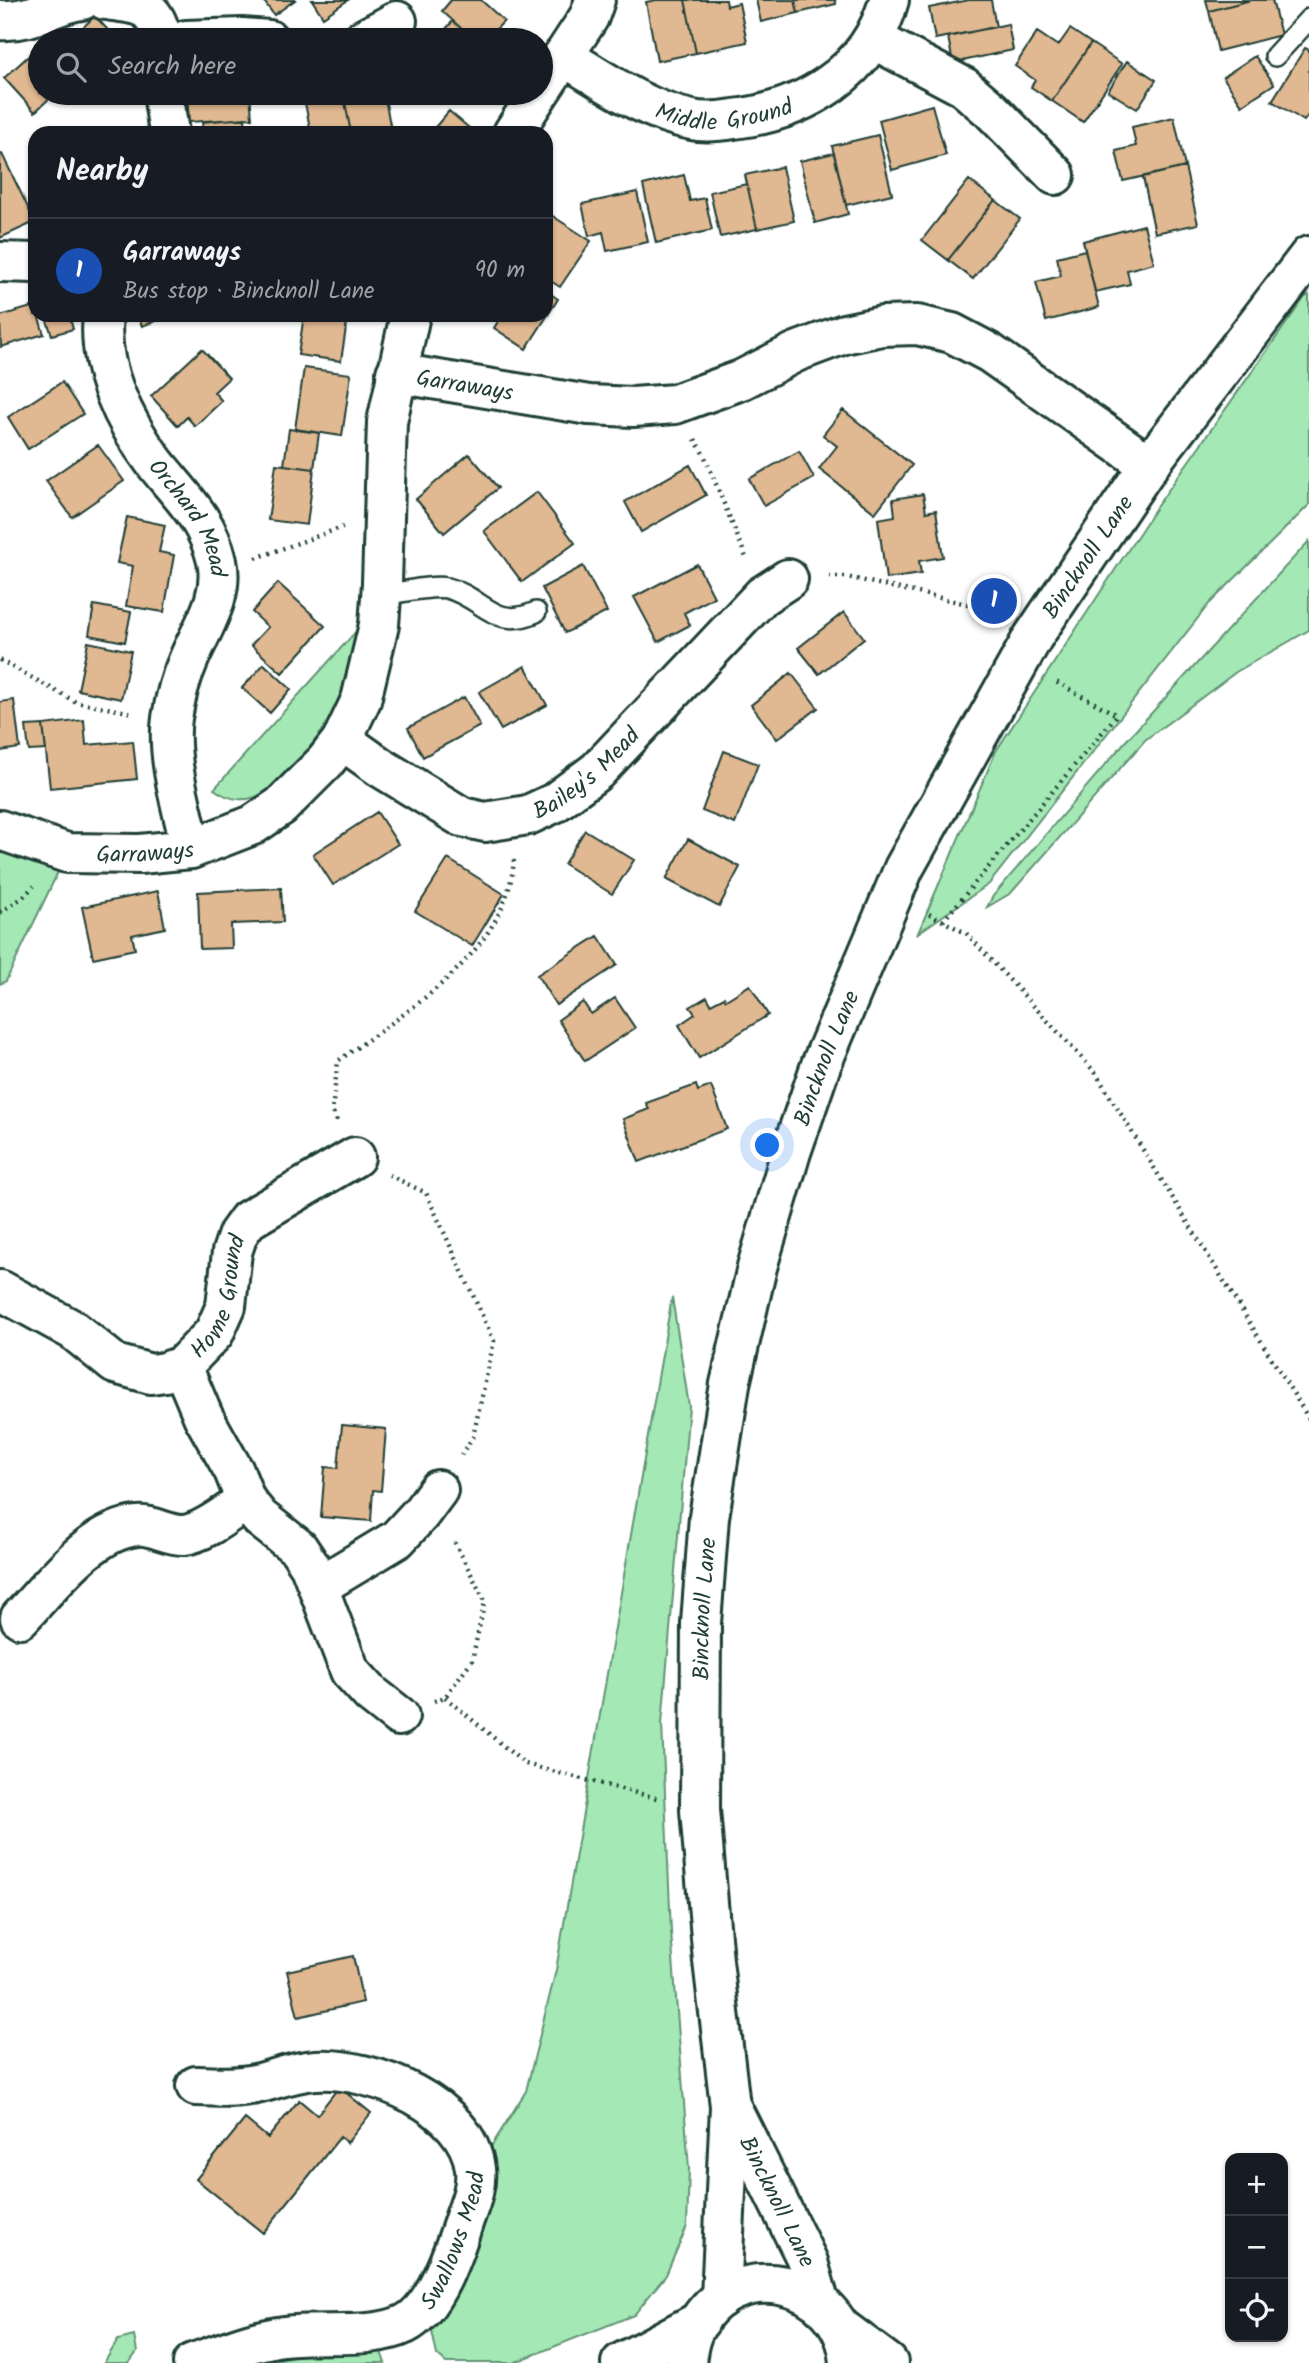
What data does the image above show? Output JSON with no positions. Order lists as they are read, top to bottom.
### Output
{
  "streets": {
    "street": [
      "Middle Ground",
      "Garraways",
      "Orchard Mead",
      "Bincknoll Lane",
      "Bailey's Mead",
      "Home Ground",
      "Swallows Mead"
    ]
  },
  "crossings": [
    ["Garraways", "Orchard Mead"],
    ["Garraways", "Bincknoll Lane"],
    ["Garraways", "Bailey's Mead"]
  ],
  "page": {
    "search": "Search here",
    "heading": "Nearby",
    "list": [
      {
        "mark": "1",
        "name": "Garraways",
        "note": "Bus stop · Bincknoll Lane",
        "value": "90 m"
      }
    ],
    "pins": "1",
    "map_buttons": ["+", "−"]
  }
}
